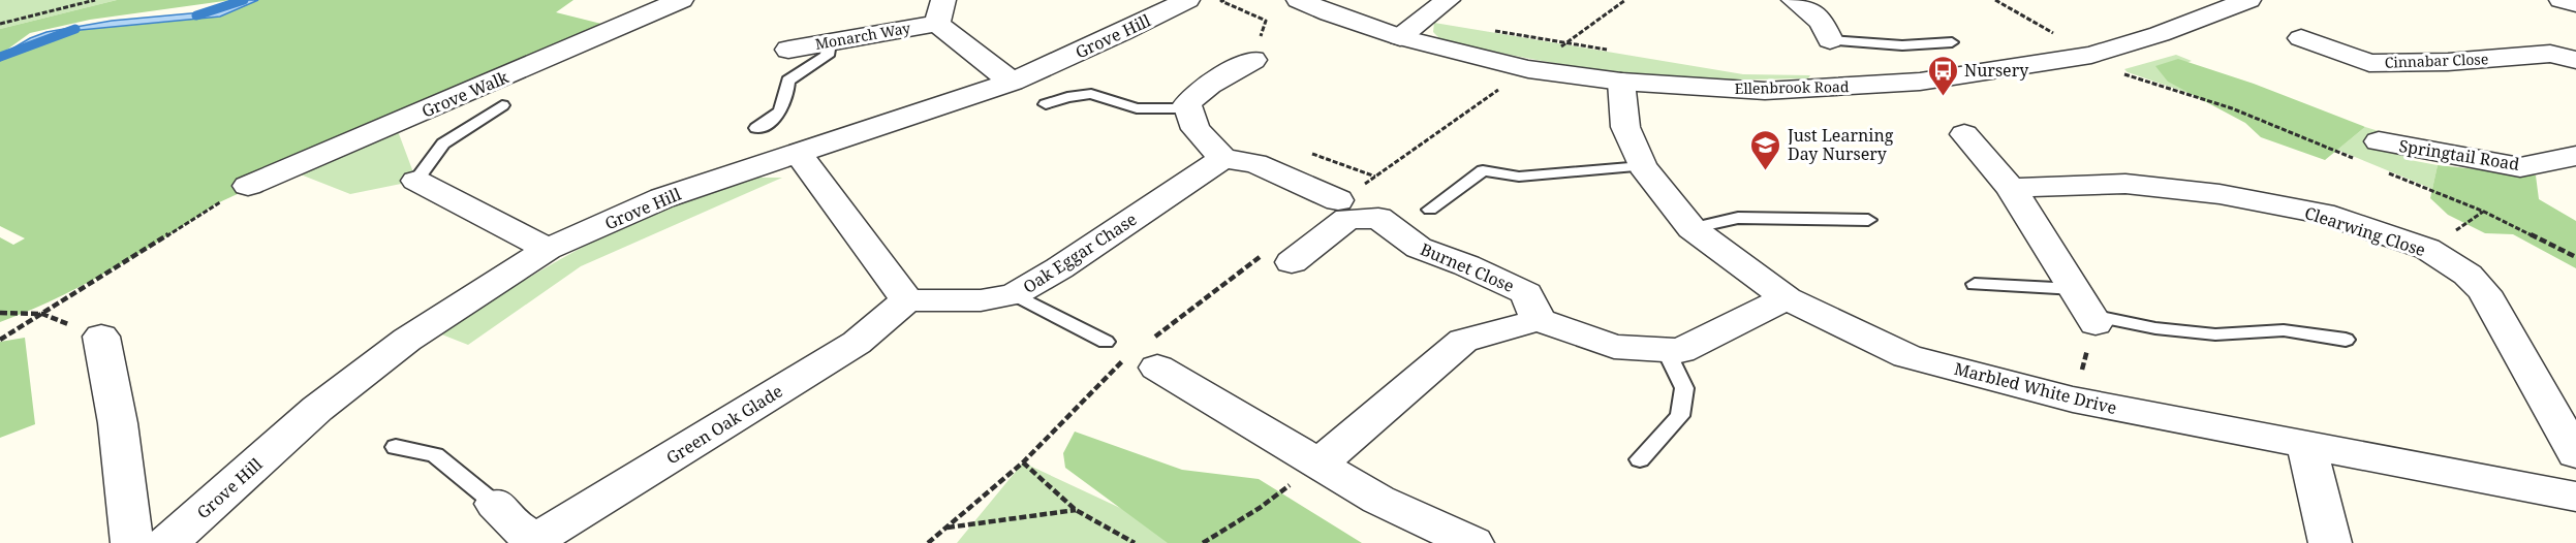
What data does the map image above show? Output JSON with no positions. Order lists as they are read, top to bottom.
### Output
{
  "streets": {
    "street": [
      "Monarch Way",
      "Grove Hill",
      "Cinnabar Close",
      "Ellenbrook Road",
      "Grove Walk",
      "Springtail Road",
      "Clearwing Close",
      "Oak Eggar Chase",
      "Burnet Close",
      "Marbled White Drive",
      "Green Oak Glade"
    ]
  },
  "crossings": [
    ["Monarch Way", "Grove Hill"],
    ["Ellenbrook Road", "Marbled White Drive"],
    ["Oak Eggar Chase", "Green Oak Glade"]
  ],
  "places": {
    "bus stop": ["Nursery"],
    "school or university": ["Just Learning Day Nursery"]
  }
}
